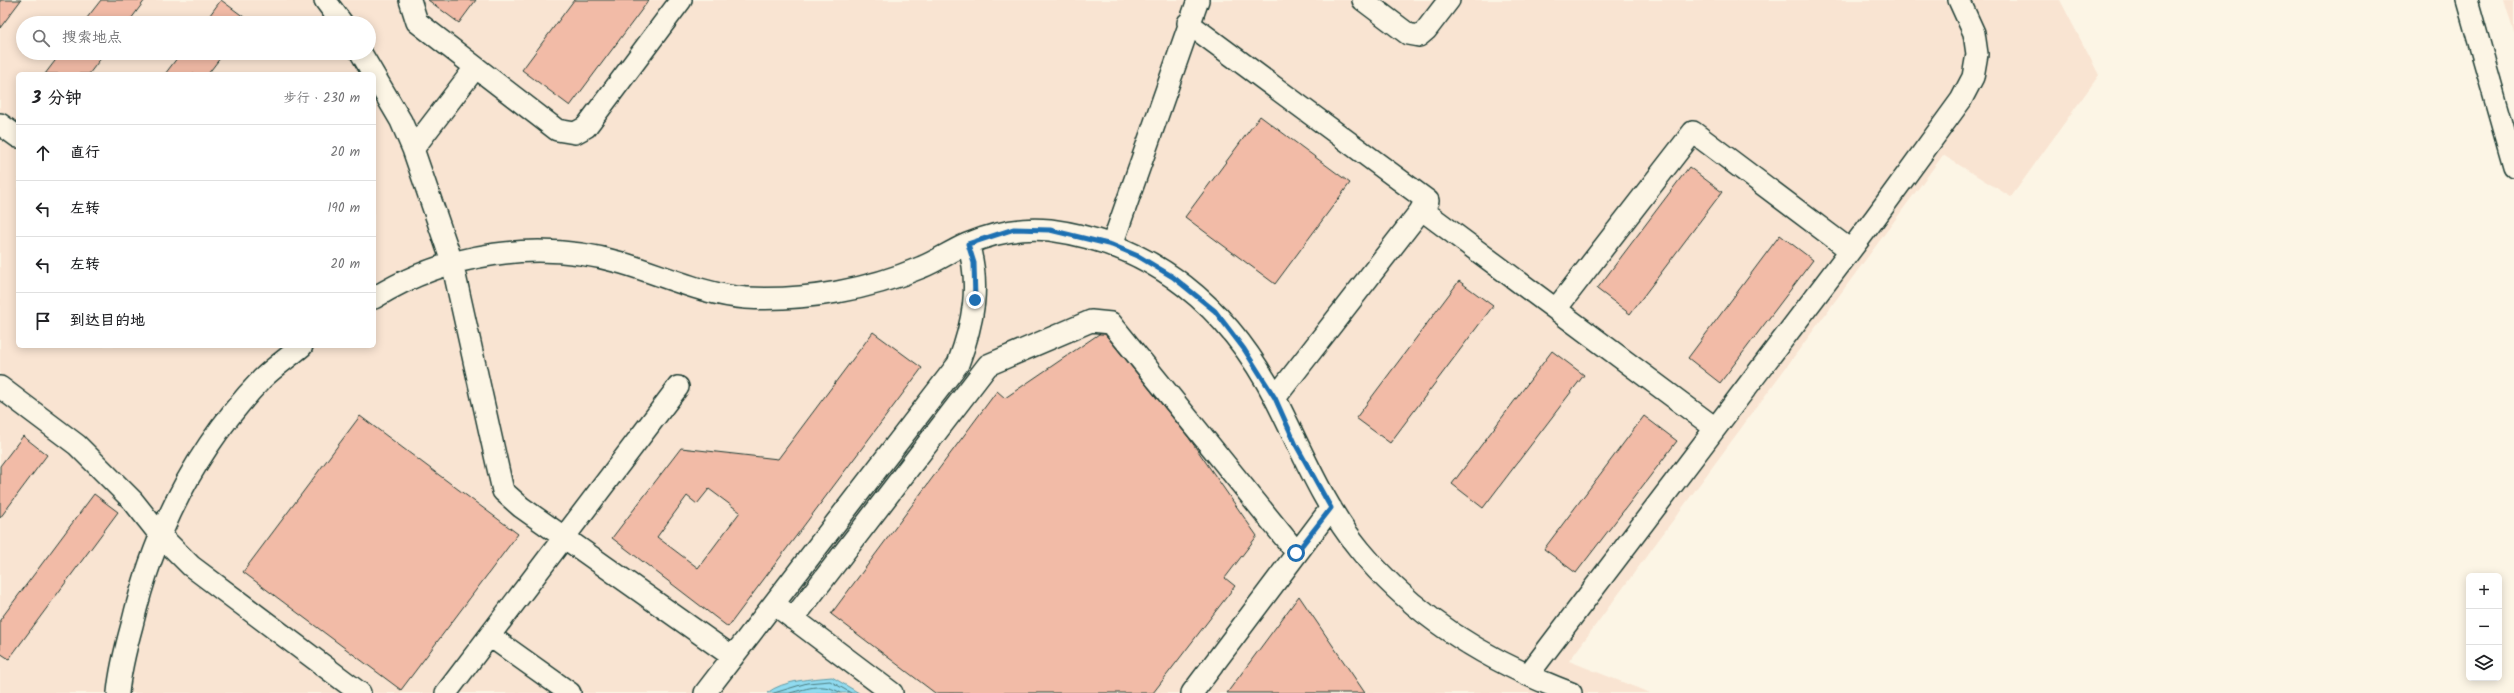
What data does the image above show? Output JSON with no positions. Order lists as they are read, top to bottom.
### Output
{
  "page": {
    "search": "搜索地点",
    "heading": ["3 分钟", "步行 · 230 m"],
    "list": [
      ["直行", "20 m"],
      ["左转", "190 m"],
      ["左转", "20 m"],
      "到达目的地"
    ],
    "map_buttons": ["+", "−"]
  }
}
